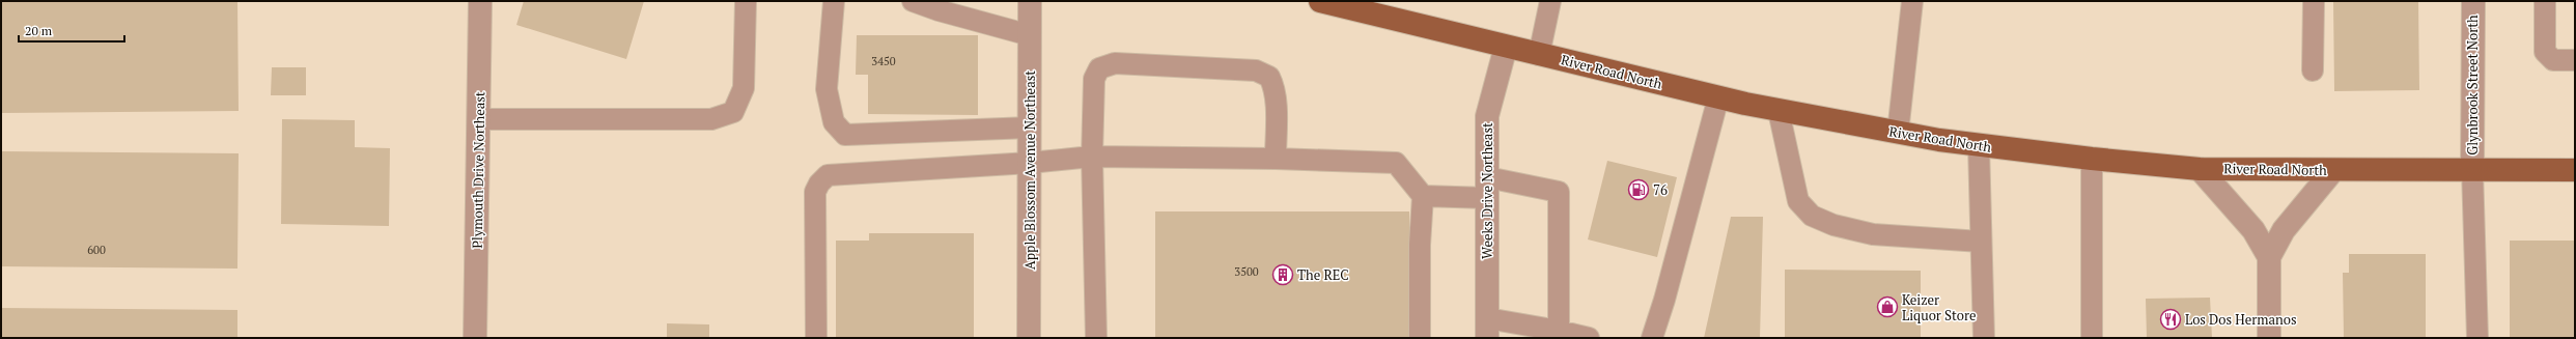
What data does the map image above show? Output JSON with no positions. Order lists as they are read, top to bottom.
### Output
{
  "streets": {
    "main road": ["River Road North"],
    "street": [
      "Glynbrook Street North",
      "Plymouth Drive Northeast",
      "Apple Blossom Avenue Northeast",
      "Weeks Drive Northeast"
    ]
  },
  "crossings": [
    ["River Road North", "Glynbrook Street North"],
    ["River Road North", "Weeks Drive Northeast"]
  ],
  "places": {
    "fuel station": ["76"],
    "building": ["The REC"],
    "shop": ["Keizer Liquor Store"],
    "restaurant": ["Los Dos Hermanos"]
  },
  "house_numbers": ["3450", "600", "3500"],
  "scale_bar": "20 m"
}
